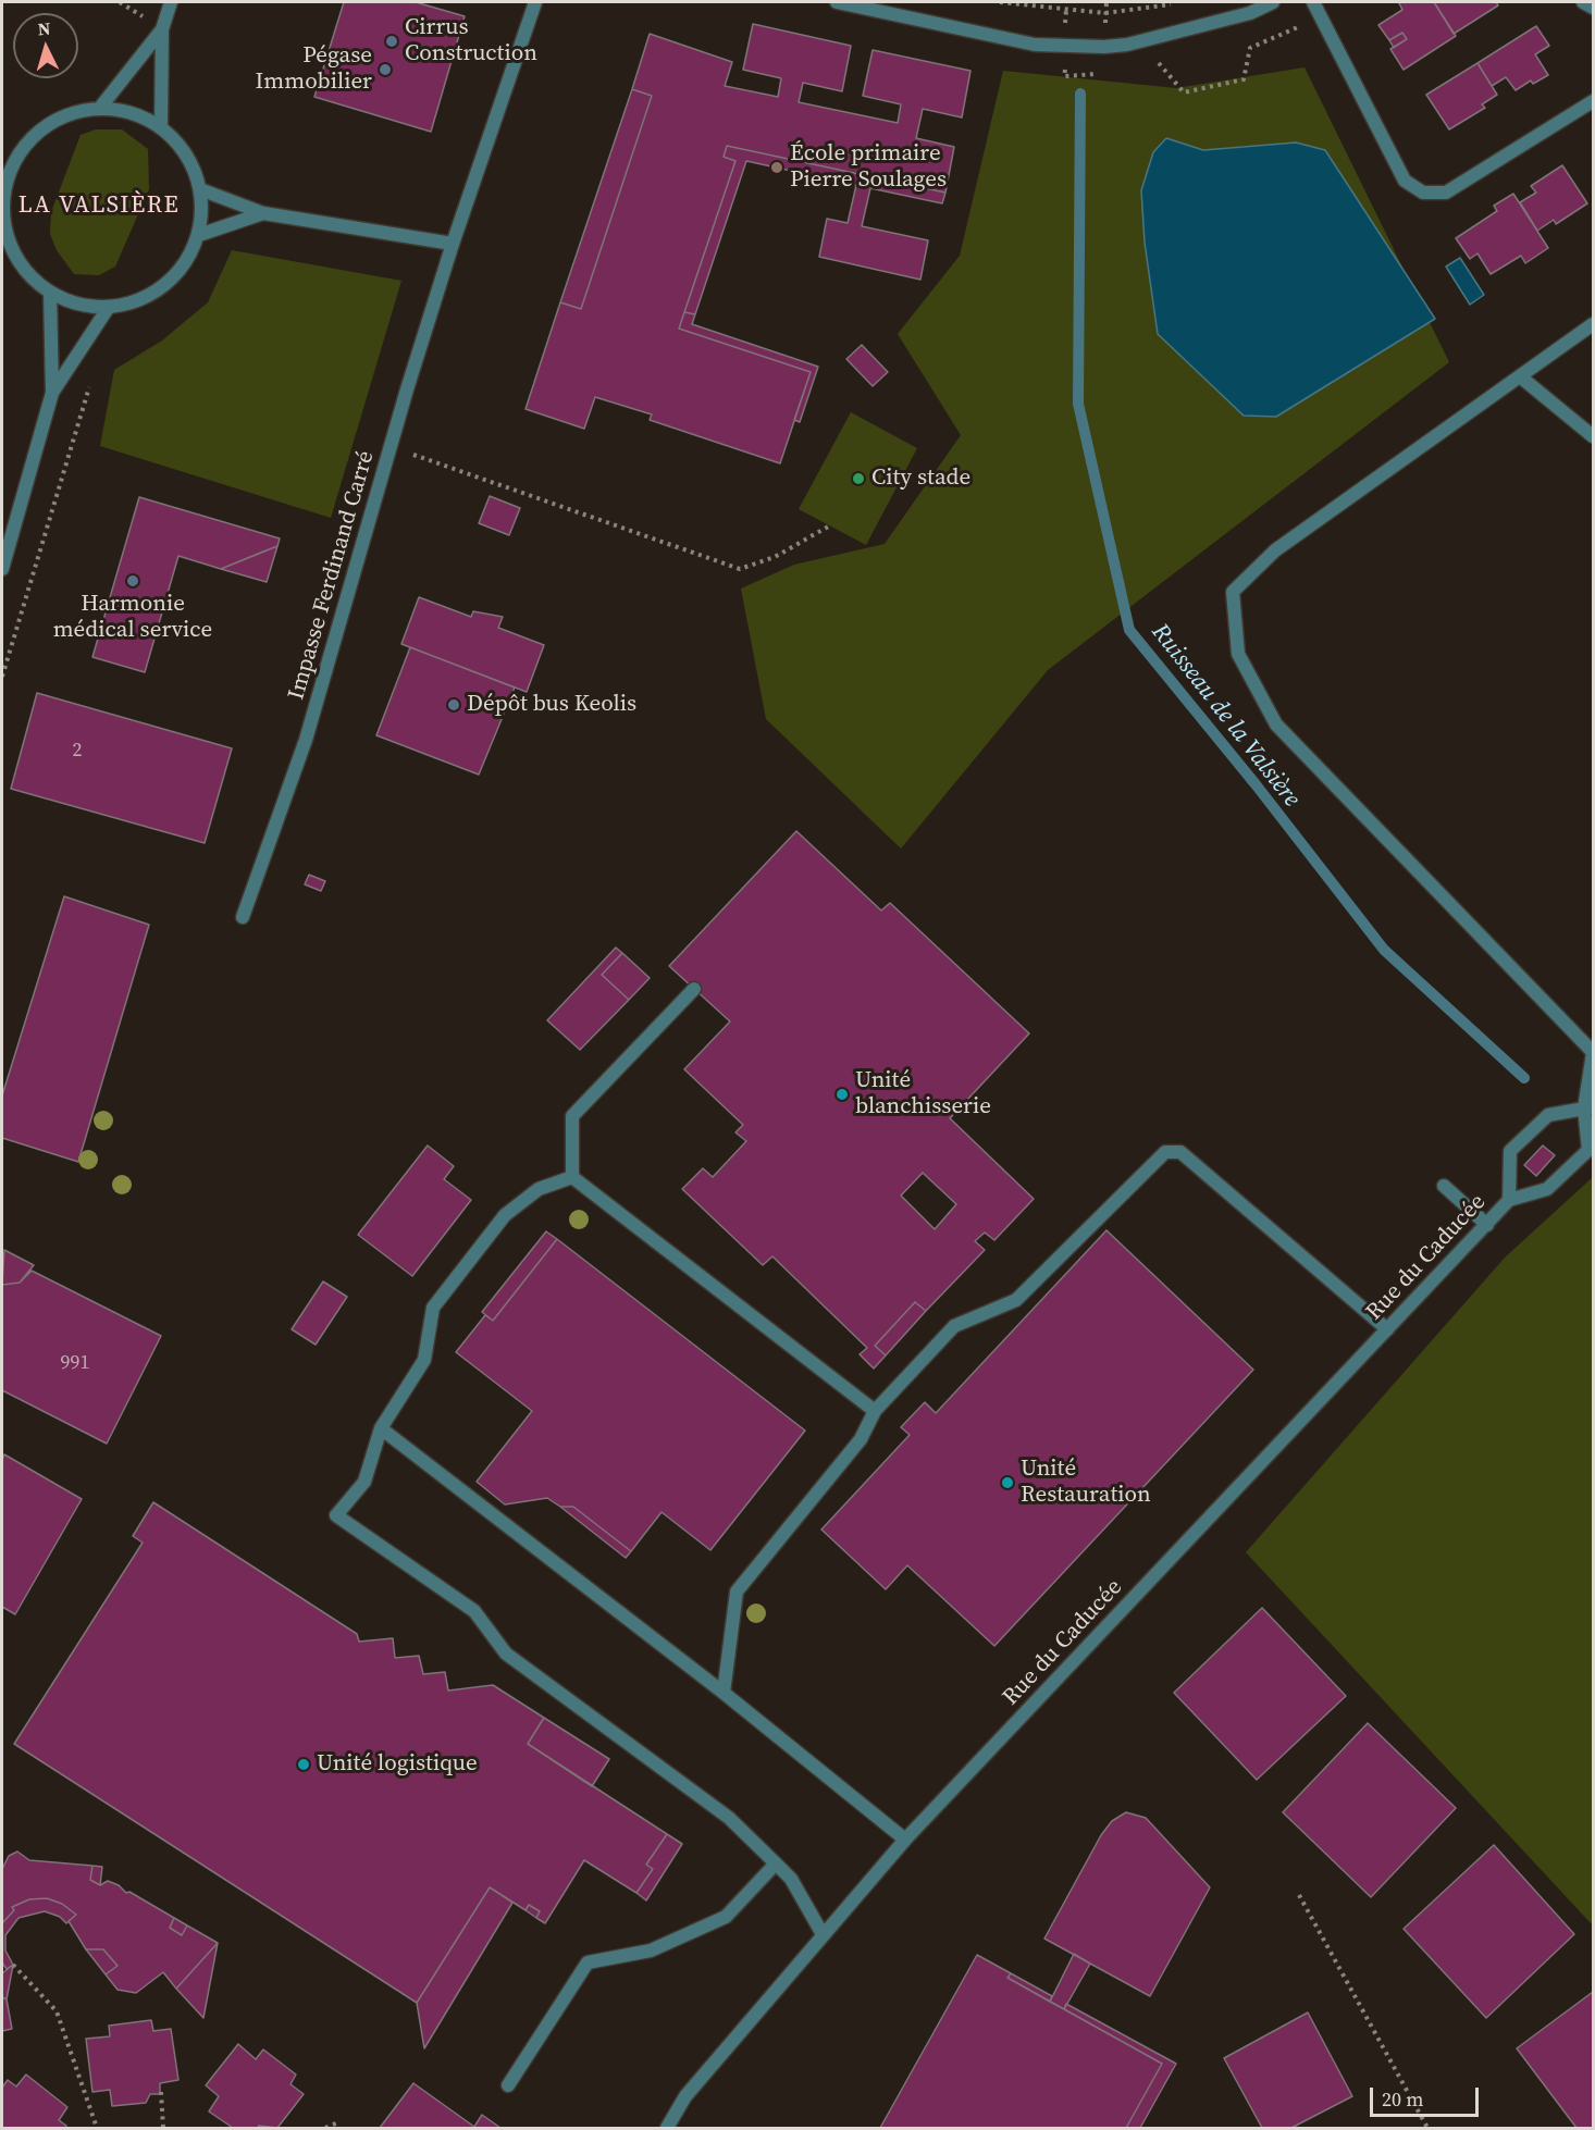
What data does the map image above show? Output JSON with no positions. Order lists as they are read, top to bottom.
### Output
{
  "streets": {
    "street": ["Impasse Ferdinand Carré", "Rue du Caducée"]
  },
  "districts": ["LA VALSIÈRE"],
  "water": ["Ruisseau de la Valsière"],
  "places": [
    "Cirrus Construction",
    "Pégase Immobilier",
    "École primaire Pierre Soulages",
    "City stade",
    "Harmonie médical service",
    "Dépôt bus Keolis",
    "Unité blanchisserie",
    "Unité Restauration",
    "Unité logistique"
  ],
  "house_numbers": ["2", "991"],
  "scale_bar": "20 m",
  "north": "top"
}
